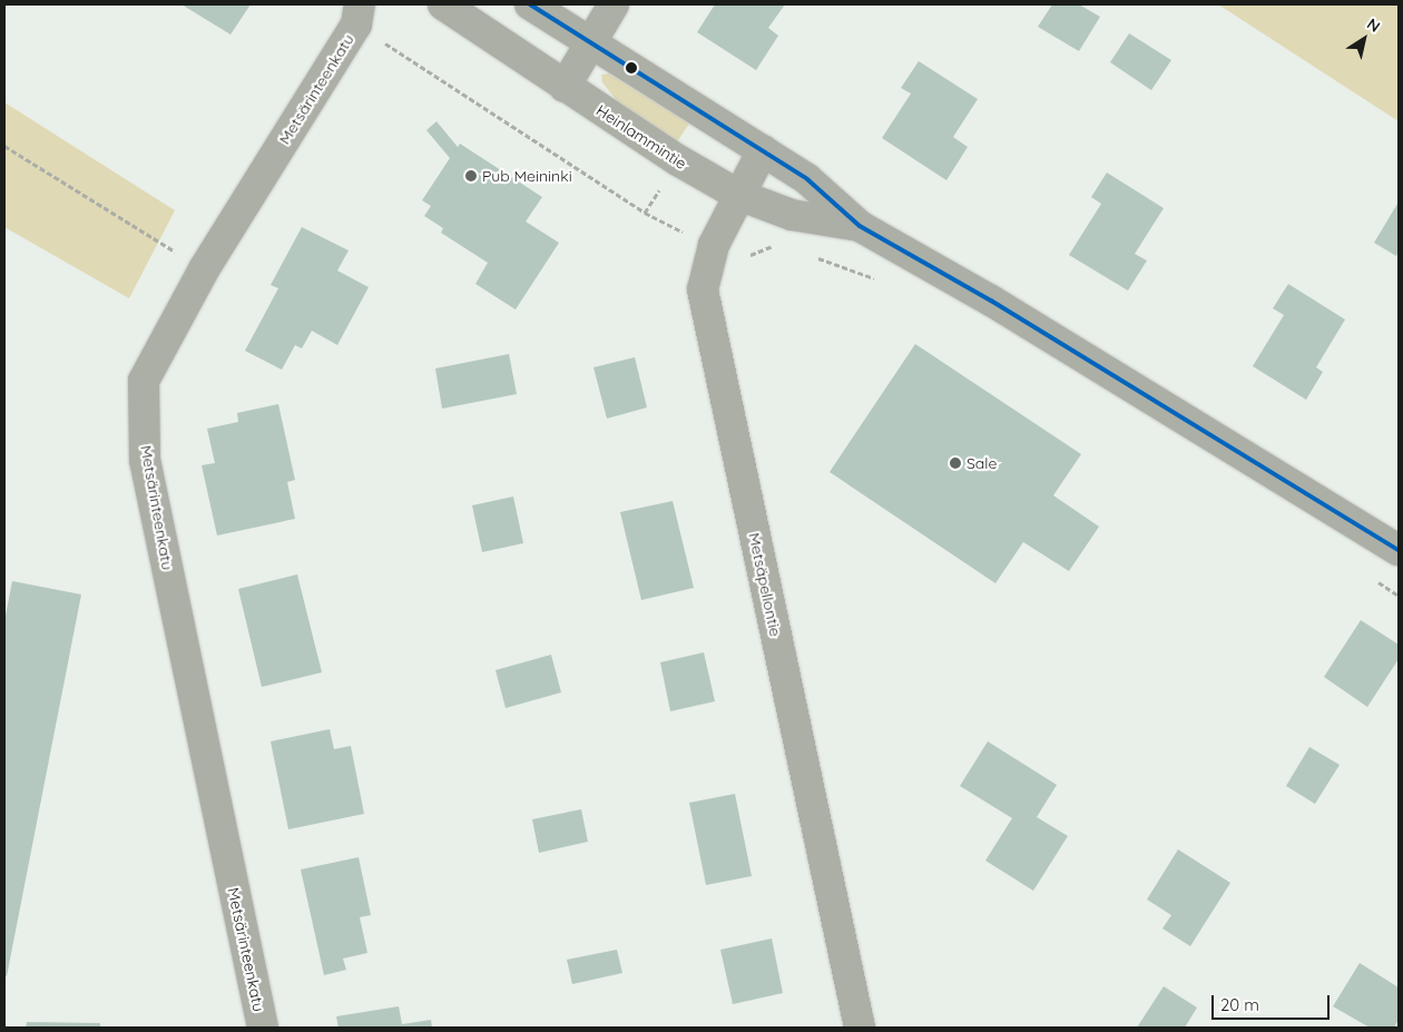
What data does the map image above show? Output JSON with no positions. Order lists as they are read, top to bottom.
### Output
{
  "streets": {
    "street": ["Metsärinteenkatu", "Heinlammintie", "Metsäpellontie"]
  },
  "crossings": [
    ["Heinlammintie", "Metsäpellontie"]
  ],
  "places": ["Pub Meininki", "Sale"],
  "scale_bar": "20 m",
  "north": "top right"
}
